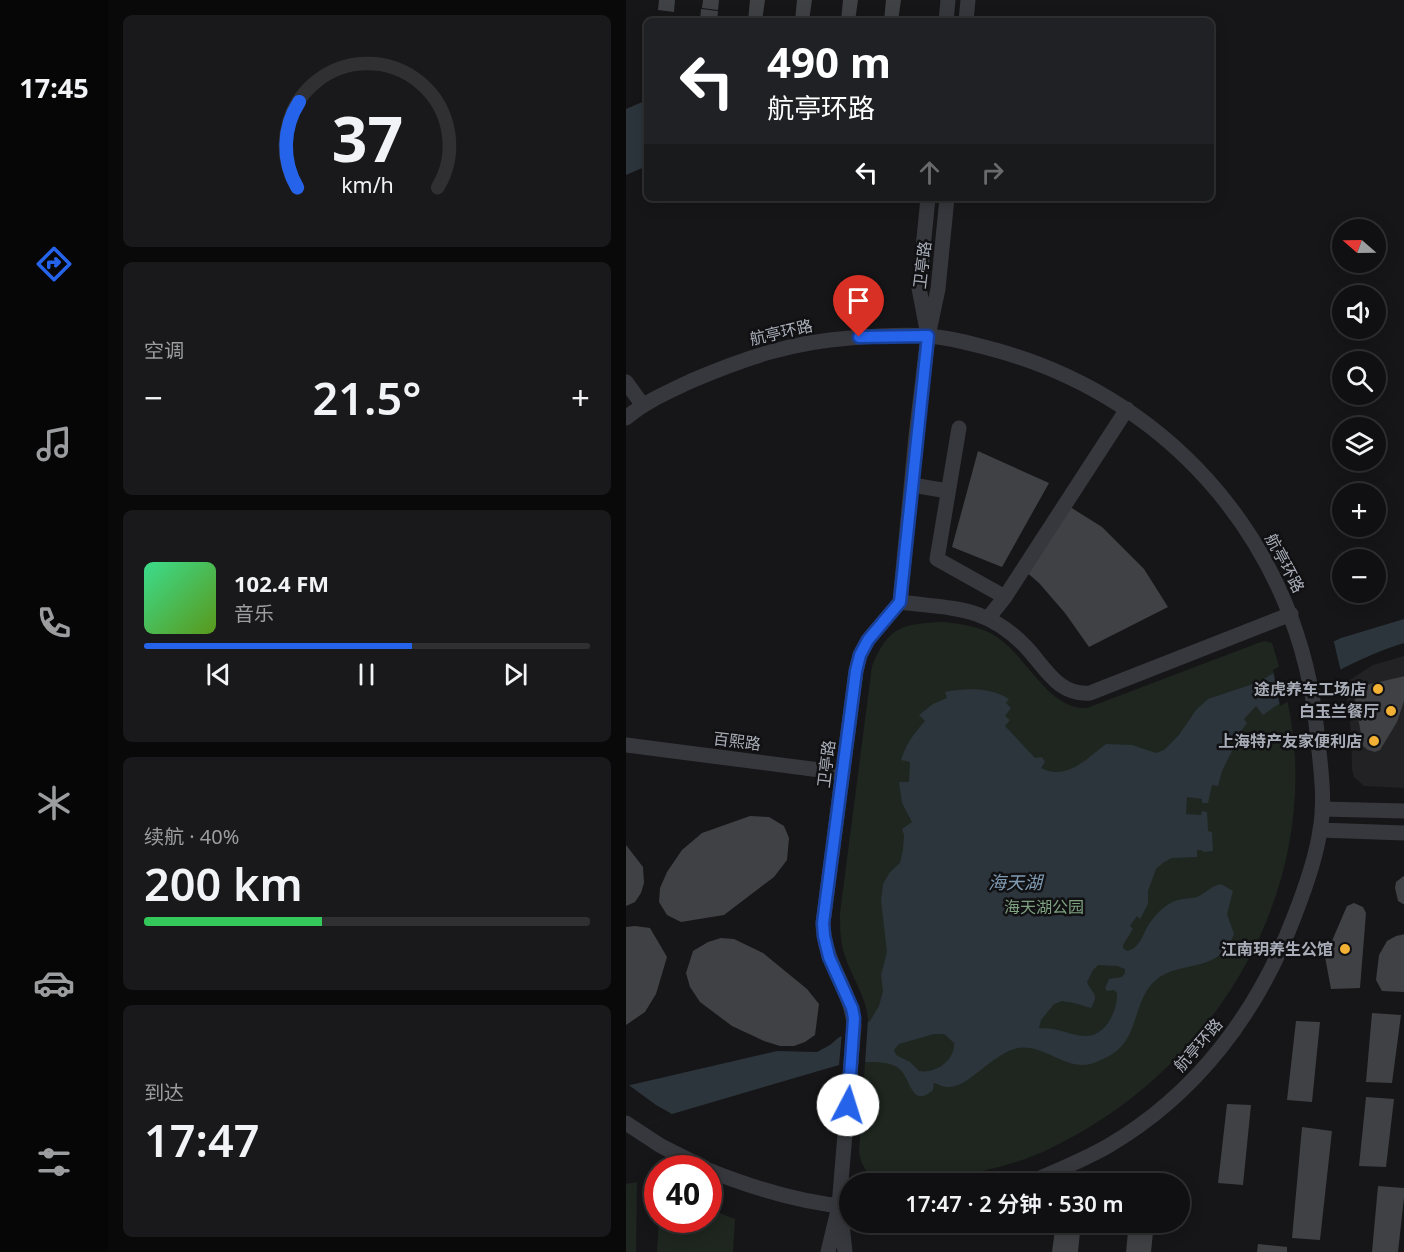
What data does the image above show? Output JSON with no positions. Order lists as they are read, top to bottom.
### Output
{
  "streets": {
    "street": ["卫亭路", "航亭环路", "百熙路"]
  },
  "crossings": [
    ["卫亭路", "航亭环路"],
    ["卫亭路", "百熙路"]
  ],
  "water": ["海天湖"],
  "parks": ["海天湖公园"],
  "places": [
    "途虎养车工场店",
    "白玉兰餐厅",
    "上海特产友家便利店",
    "江南玥养生公馆"
  ],
  "north": "left",
  "page": {
    "tabs": "17:45",
    "turn": ["490 m", "航亭环路"],
    "map_buttons": ["+", "−"],
    "tile": [
      "空调",
      ["续航 · 40%", "200 km"],
      ["到达", "17:47"]
    ],
    "heat": ["−", "21.5°", "+"],
    "song": ["102.4 FM", "音乐"],
    "limit": "40",
    "trip": "17:47 · 2 分钟 · 530 m",
    "gauge": ["37", "km/h"]
  }
}
